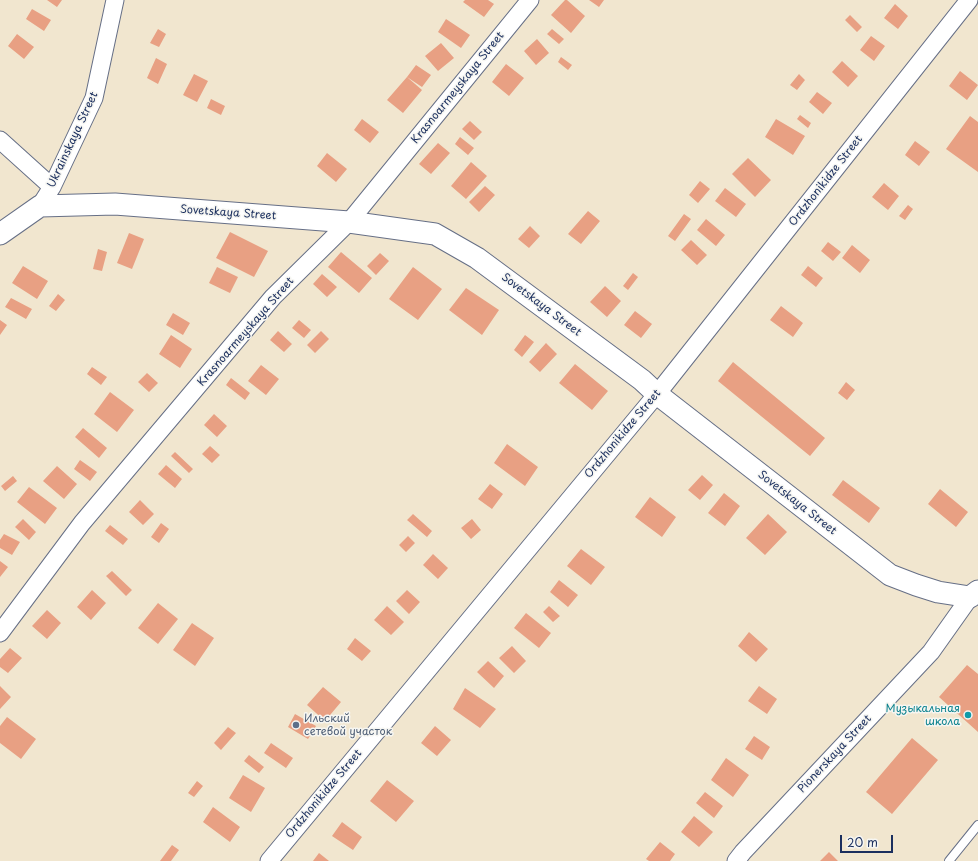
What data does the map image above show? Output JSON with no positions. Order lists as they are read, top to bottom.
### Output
{
  "streets": {
    "street": [
      "Krasnoarmeyskaya Street",
      "Ukrainskaya Street",
      "Ordzhonikidze Street",
      "Sovetskaya Street",
      "Pionerskaya Street"
    ]
  },
  "crossings": [
    ["Krasnoarmeyskaya Street", "Sovetskaya Street"],
    ["Ukrainskaya Street", "Sovetskaya Street"],
    ["Ordzhonikidze Street", "Sovetskaya Street"],
    ["Sovetskaya Street", "Pionerskaya Street"]
  ],
  "places": ["Музыкальная школа", "Ильский сетевой участок"],
  "scale_bar": "20 m"
}
